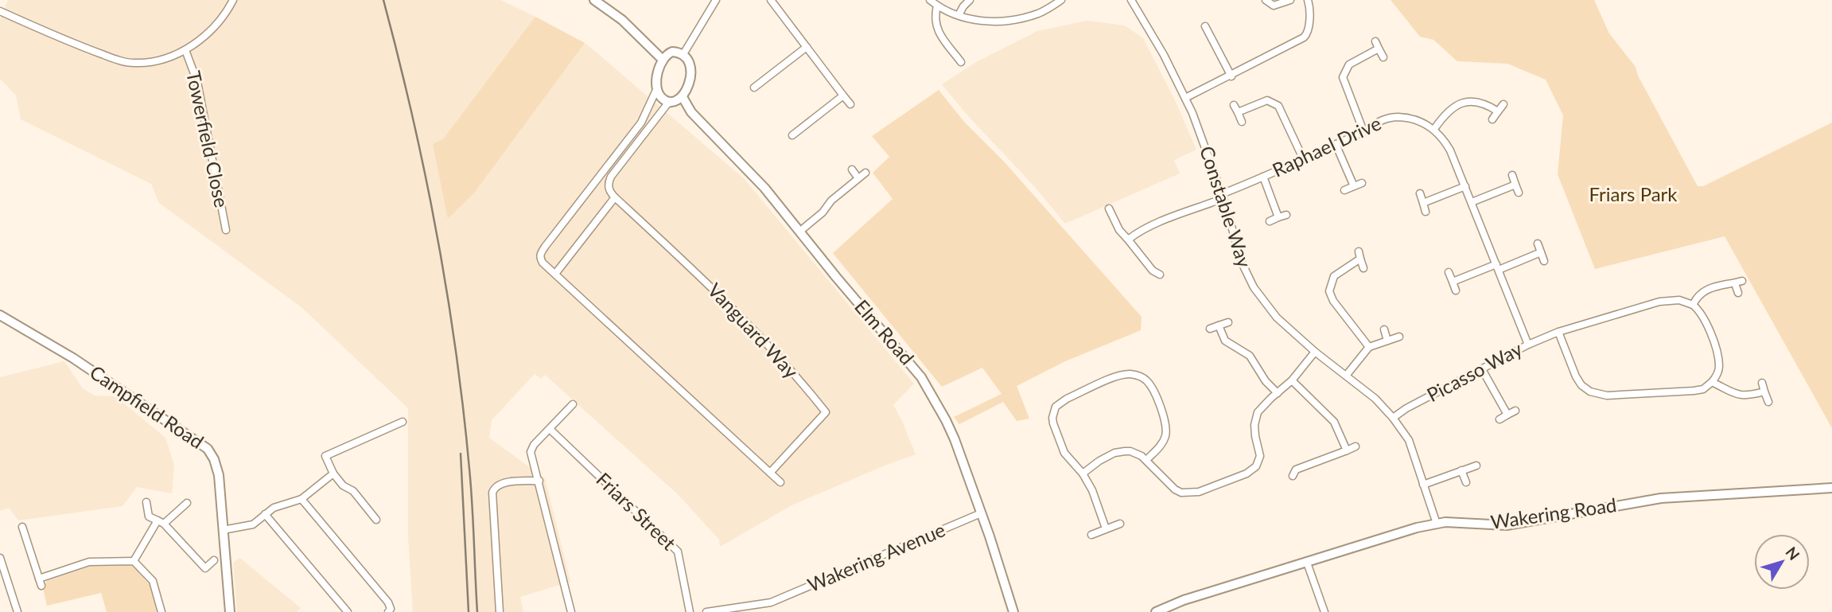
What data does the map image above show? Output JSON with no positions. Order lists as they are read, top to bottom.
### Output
{
  "streets": {
    "street": [
      "Towerfield Close",
      "Raphael Drive",
      "Constable Way",
      "Vanguard Way",
      "Elm Road",
      "Picasso Way",
      "Campfield Road",
      "Friars Street",
      "Wakering Road",
      "Wakering Avenue"
    ]
  },
  "crossings": [
    ["Raphael Drive", "Constable Way"],
    ["Constable Way", "Picasso Way"],
    ["Constable Way", "Wakering Road"],
    ["Elm Road", "Wakering Avenue"]
  ],
  "parks": ["Friars Park"],
  "north": "top right"
}
